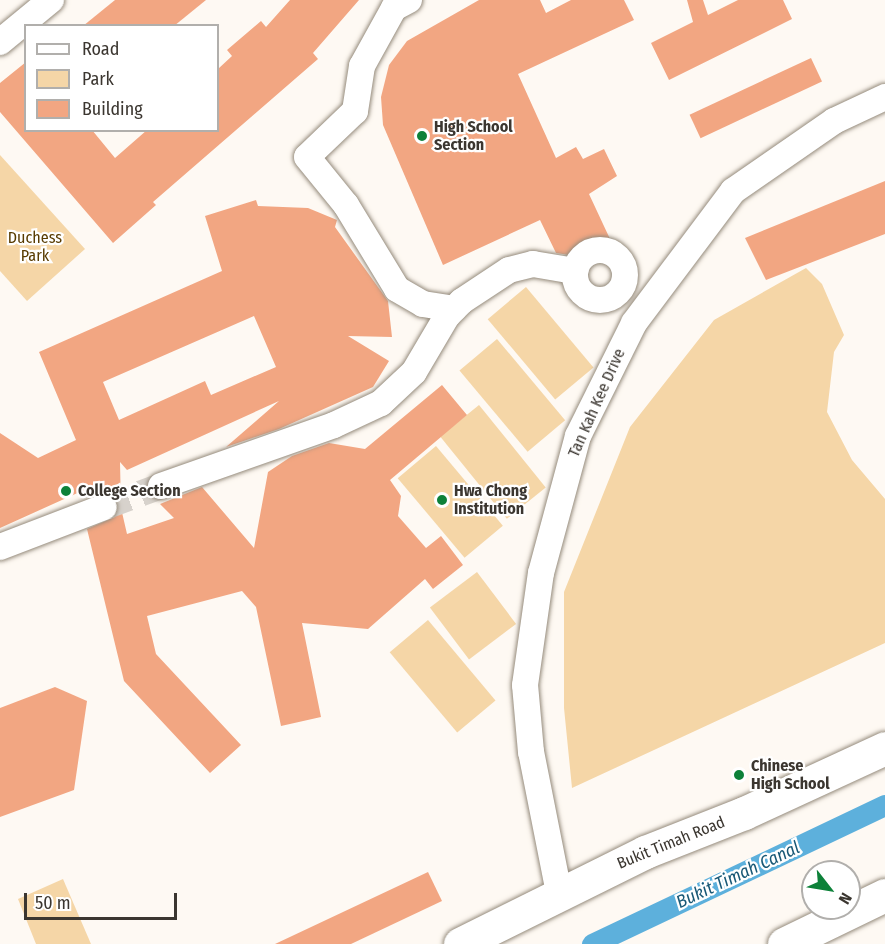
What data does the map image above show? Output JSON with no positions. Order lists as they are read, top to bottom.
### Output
{
  "streets": {
    "highway": ["Bukit Timah Road"],
    "street": ["Tan Kah Kee Drive"]
  },
  "crossings": [
    ["Tan Kah Kee Drive", "Bukit Timah Road"]
  ],
  "water": ["Bukit Timah Canal"],
  "parks": ["Duchess Park"],
  "places": [
    "High School Section",
    "College Section",
    "Hwa Chong Institution",
    "Chinese High School"
  ],
  "legend": ["Road", "Park", "Building"],
  "scale_bar": "50 m",
  "north": "bottom right"
}
